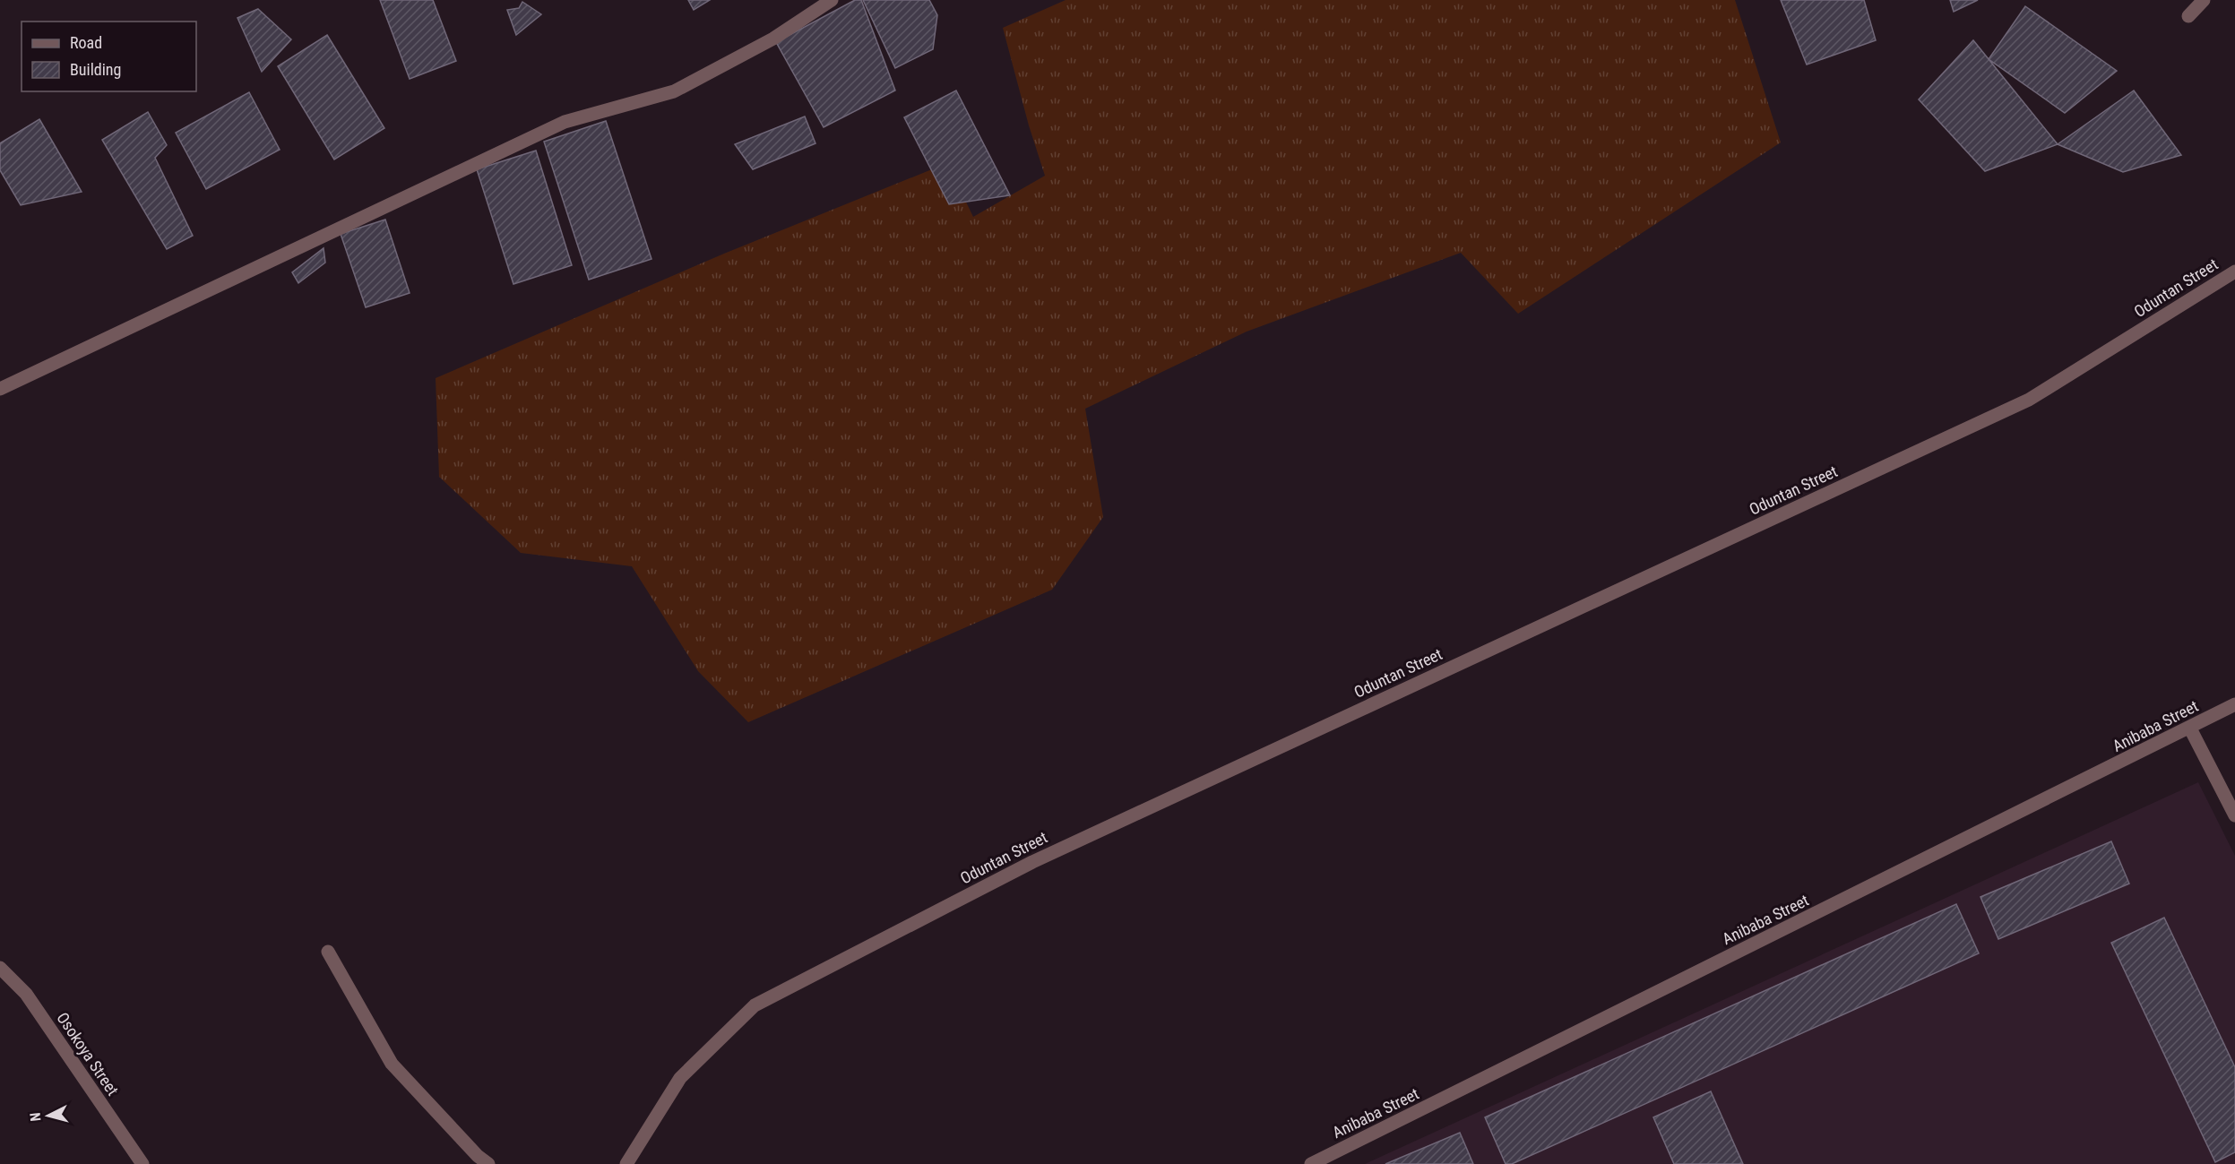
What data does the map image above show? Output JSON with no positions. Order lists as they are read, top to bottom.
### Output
{
  "streets": {
    "street": ["Oduntan Street", "Anibaba Street", "Osokoya Street"]
  },
  "legend": ["Road", "Building"],
  "north": "left"
}
